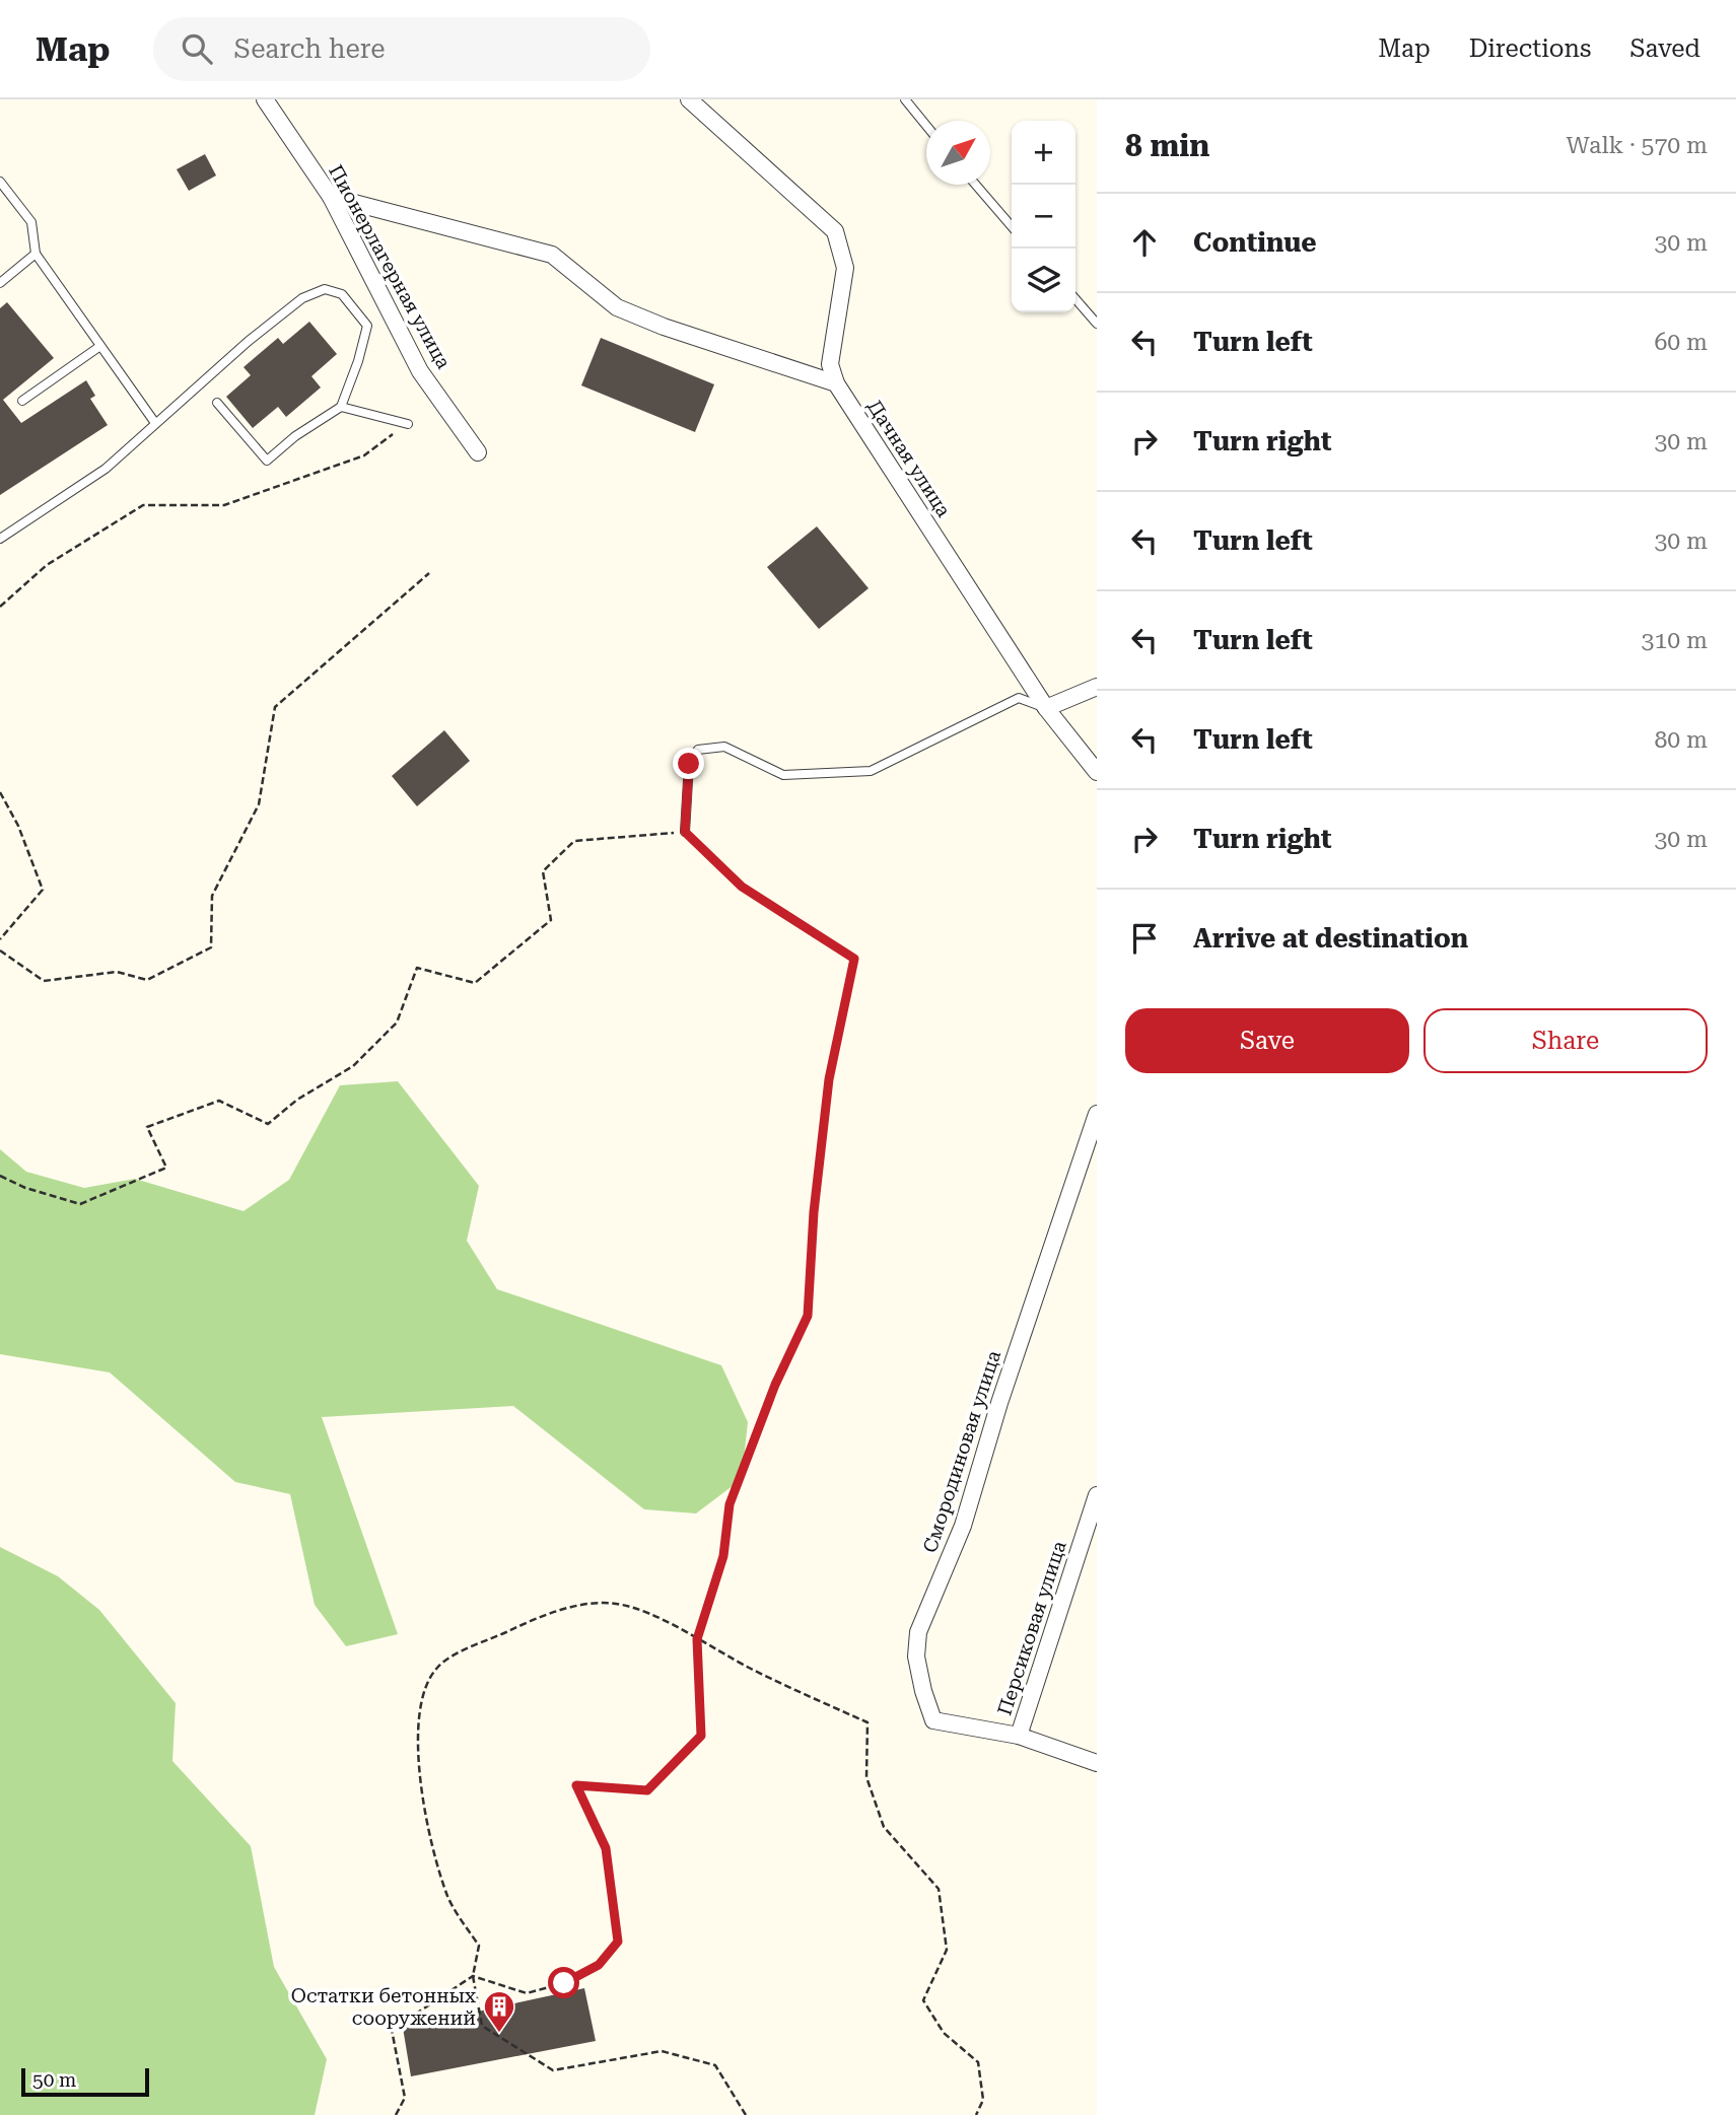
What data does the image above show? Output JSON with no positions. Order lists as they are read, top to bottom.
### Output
{
  "streets": {
    "street": [
      "Пионерлагерная улица",
      "Дачная улица",
      "Смородиновая улица",
      "Персиковая улица"
    ]
  },
  "crossings": [
    ["Смородиновая улица", "Персиковая улица"]
  ],
  "places": {
    "building": ["Остатки бетонных сооружений"]
  },
  "scale_bar": "50 m",
  "north": "top right",
  "page": {
    "header": "Map",
    "search": "Search here",
    "nav": ["Map", "Directions", "Saved"],
    "heading": ["8 min", "Walk · 570 m"],
    "map_buttons": ["+", "−"],
    "list": [
      ["Continue", "30 m"],
      ["Turn left", "60 m"],
      ["Turn right", "30 m"],
      ["Turn left", "30 m"],
      ["Turn left", "310 m"],
      ["Turn left", "80 m"],
      ["Turn right", "30 m"],
      "Arrive at destination"
    ],
    "buttons": ["Save", "Share"],
    "scale": "50 m"
  }
}
